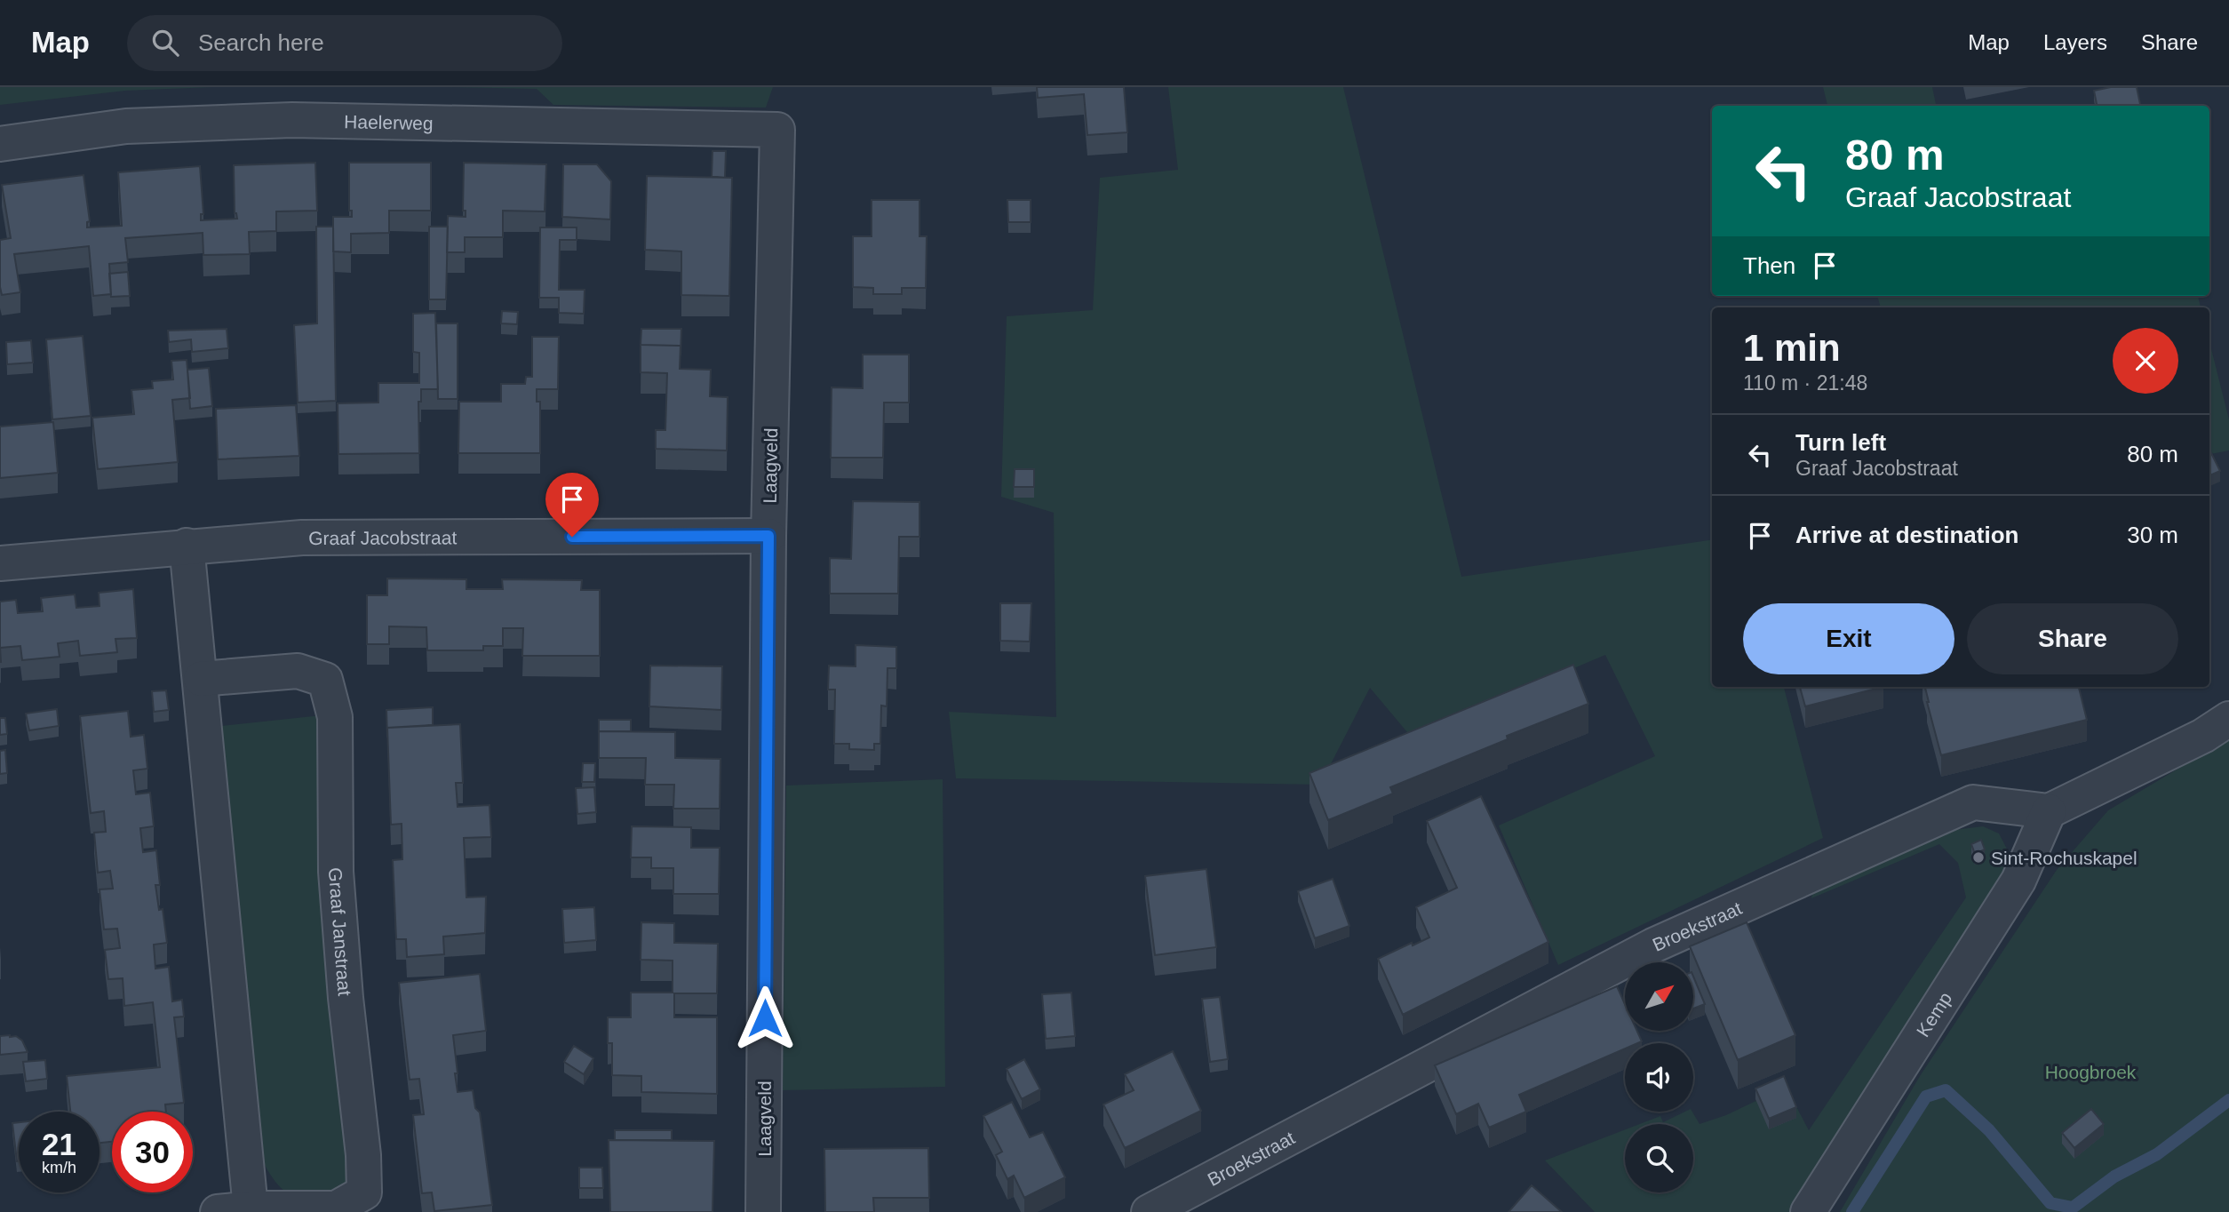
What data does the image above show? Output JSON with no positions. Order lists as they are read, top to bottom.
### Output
{
  "streets": {
    "street": [
      "Haelerweg",
      "Laagveld",
      "Graaf Jacobstraat",
      "Broekstraat",
      "Graaf Janstraat",
      "Kemp"
    ]
  },
  "crossings": [
    ["Haelerweg", "Laagveld"],
    ["Laagveld", "Graaf Jacobstraat"],
    ["Graaf Jacobstraat", "Graaf Janstraat"],
    ["Broekstraat", "Kemp"]
  ],
  "parks": ["Hoogbroek"],
  "places": ["Sint-Rochuskapel"],
  "north": "top right",
  "page": {
    "header": "Map",
    "search": "Search here",
    "nav": ["Map", "Layers", "Share"],
    "turn": ["80 m", "Graaf Jacobstraat"],
    "then": "Then",
    "heading": ["1 min", "110 m · 21:48"],
    "list": [
      {
        "name": "Turn left",
        "note": "Graaf Jacobstraat",
        "value": "80 m"
      },
      {
        "name": "Arrive at destination",
        "value": "30 m"
      }
    ],
    "buttons": ["Exit", "Share"],
    "speed": "21 km/h",
    "limit": "30"
  }
}
